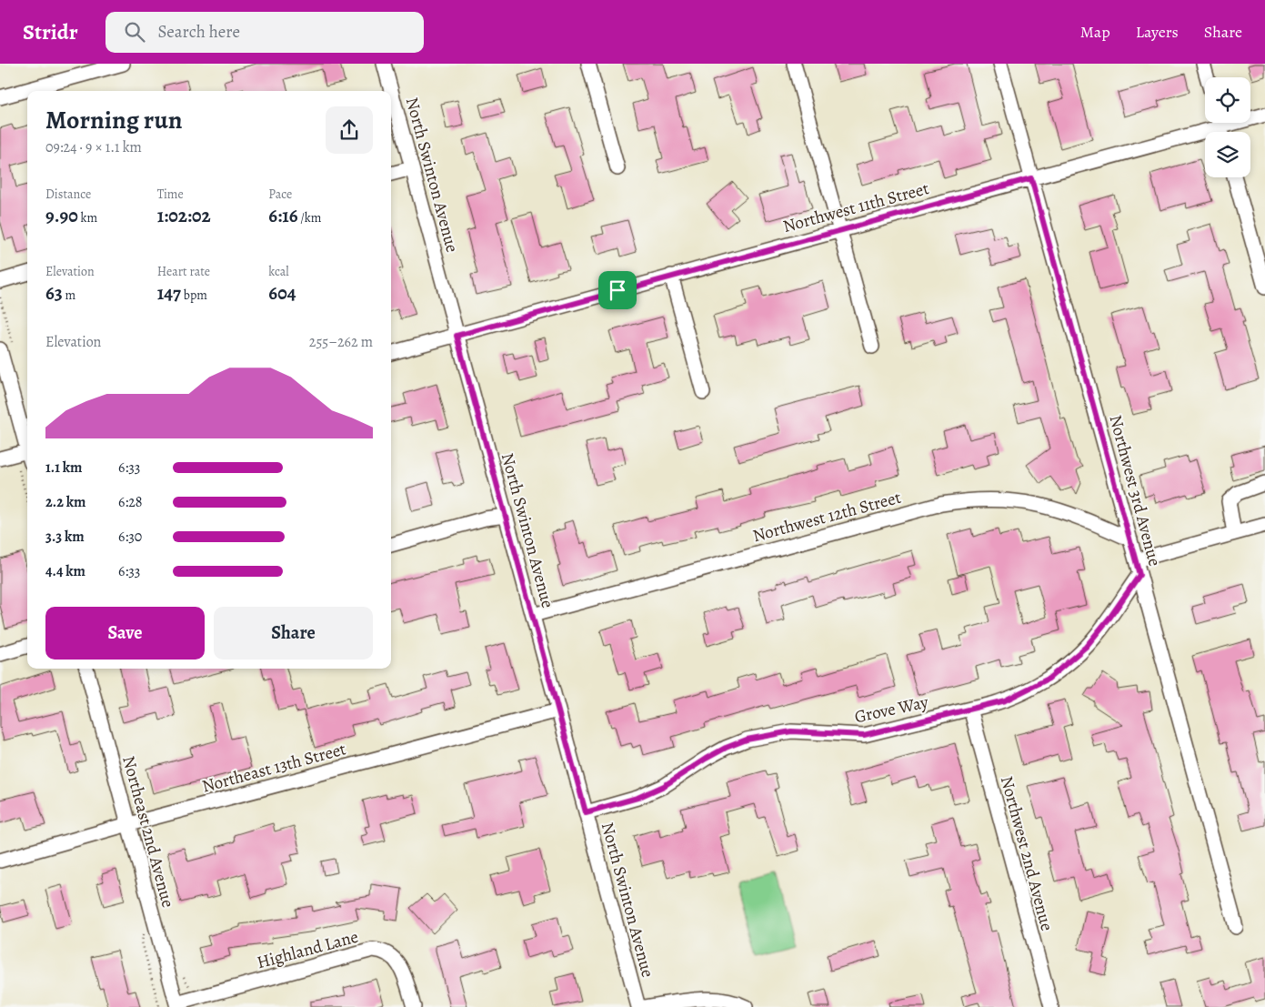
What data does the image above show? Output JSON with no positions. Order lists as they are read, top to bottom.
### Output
{
  "streets": {
    "street": [
      "North Swinton Avenue",
      "Northwest 11th Street",
      "Northwest 3rd Avenue",
      "Northwest 12th Street",
      "Grove Way",
      "Northeast 13th Street",
      "Northeast 2nd Avenue",
      "Northwest 2nd Avenue",
      "Highland Lane"
    ]
  },
  "crossings": [
    ["North Swinton Avenue", "Northwest 11th Street"],
    ["North Swinton Avenue", "Northwest 12th Street"],
    ["North Swinton Avenue", "Grove Way"],
    ["North Swinton Avenue", "Northeast 13th Street"],
    ["Northwest 11th Street", "Northwest 3rd Avenue"],
    ["Northwest 3rd Avenue", "Northwest 12th Street"],
    ["Northwest 3rd Avenue", "Grove Way"],
    ["Grove Way", "Northwest 2nd Avenue"],
    ["Northeast 13th Street", "Northeast 2nd Avenue"],
    ["Northeast 2nd Avenue", "Highland Lane"]
  ],
  "page": {
    "header": "Stridr",
    "search": "Search here",
    "nav": ["Map", "Layers", "Share"],
    "heading": ["Morning run", "09:24 · 9 × 1.1 km"],
    "stats": [
      ["Distance", "9.90 km"],
      ["Time", "1:02:02"],
      ["Pace", "6:16 /km"],
      ["Elevation", "63 m"],
      ["Heart rate", "147 bpm"],
      ["kcal", "604"]
    ],
    "chart": ["Elevation", "255–262 m"],
    "list": [
      {
        "name": "1.1 km",
        "note": "6:33"
      },
      {
        "name": "2.2 km",
        "note": "6:28"
      },
      {
        "name": "3.3 km",
        "note": "6:30"
      },
      {
        "name": "4.4 km",
        "note": "6:33"
      }
    ],
    "buttons": ["Save", "Share"]
  }
}
